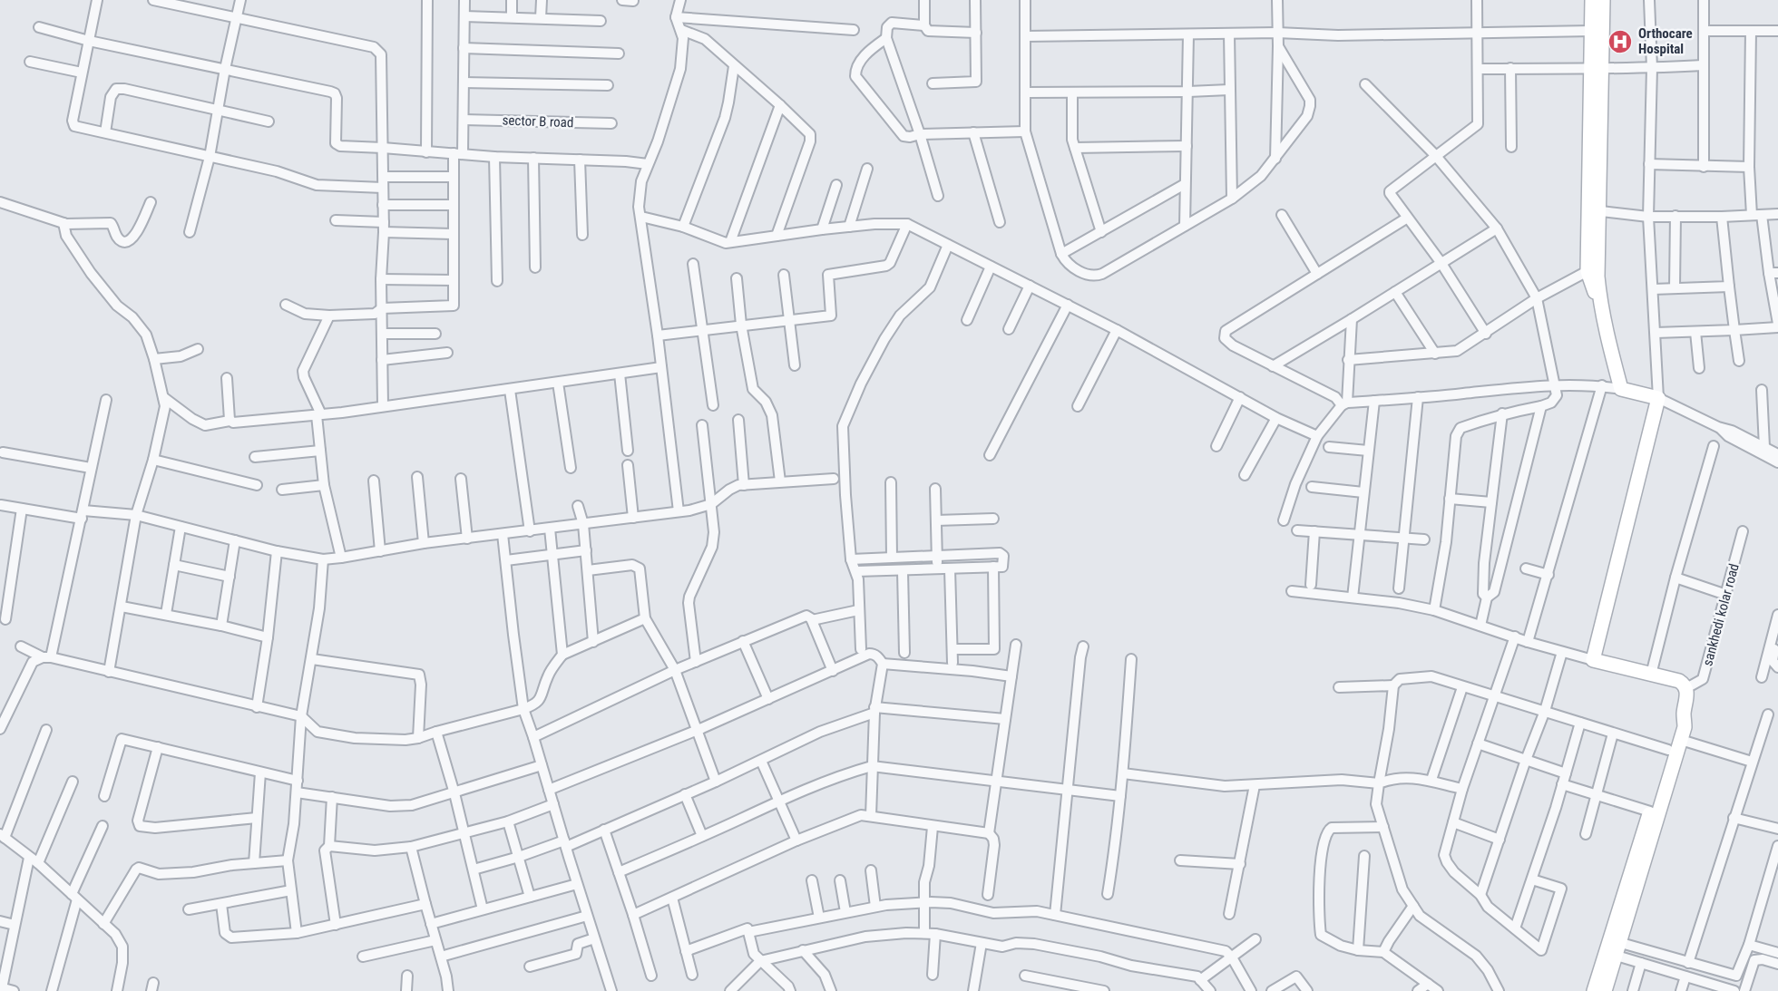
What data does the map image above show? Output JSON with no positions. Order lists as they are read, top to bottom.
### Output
{
  "streets": {
    "street": ["sector B road", "sankhedi kolar road"]
  },
  "places": {
    "hospital": ["Orthocare Hospital"]
  }
}
